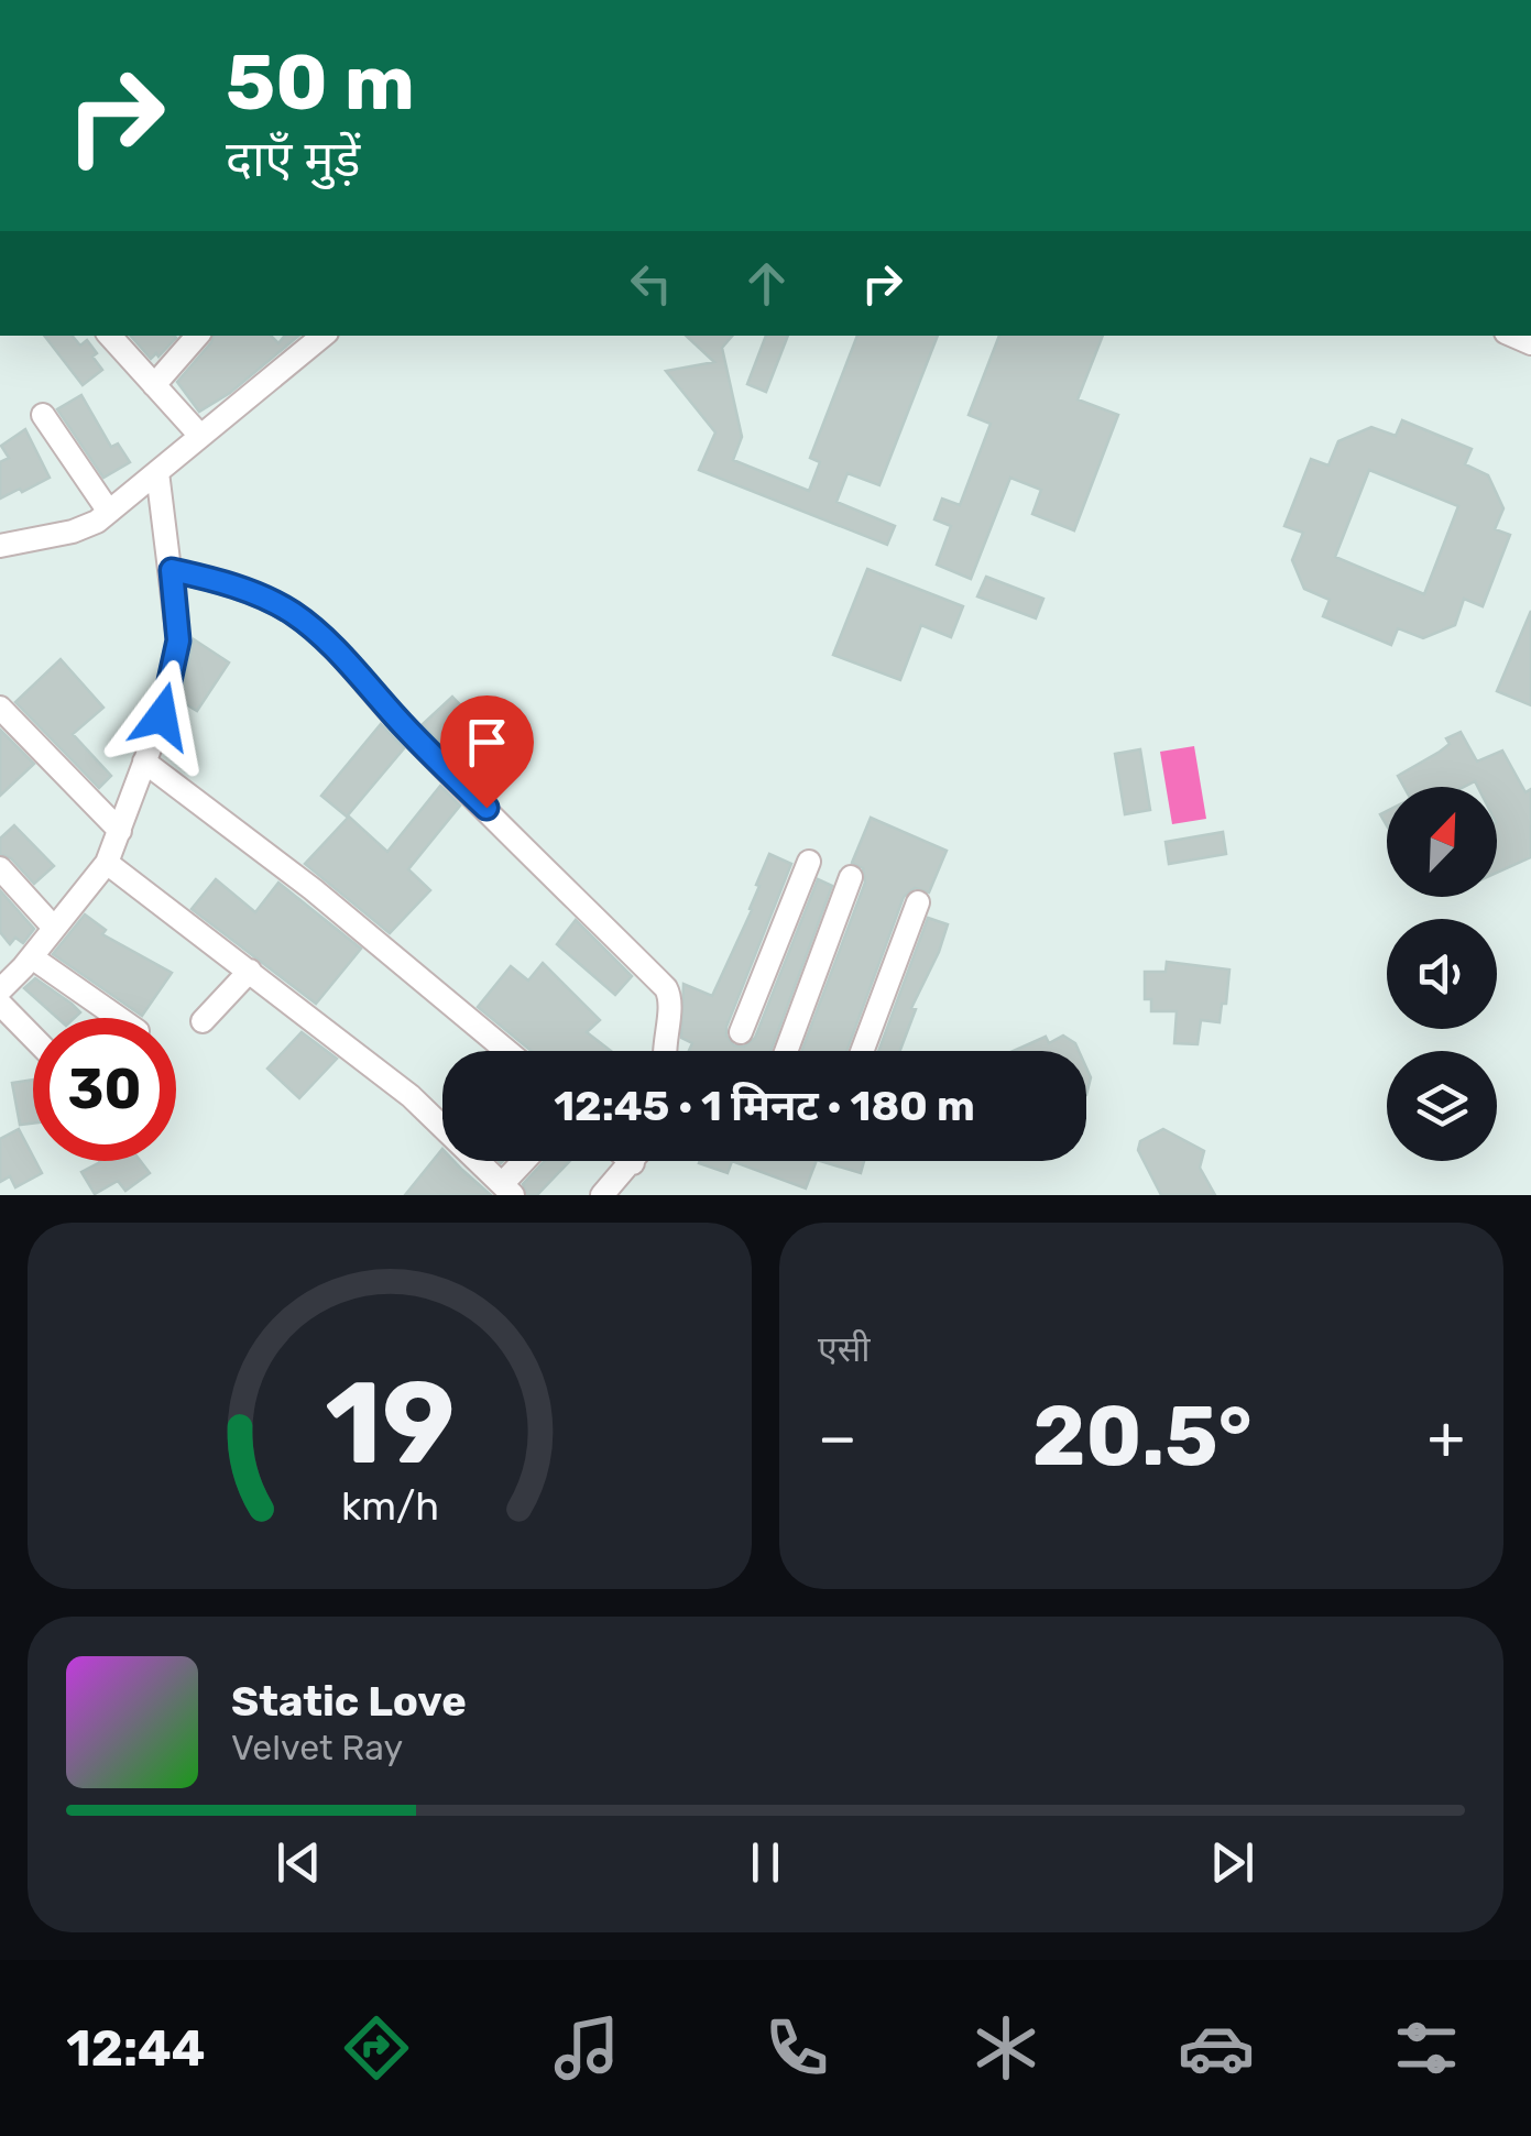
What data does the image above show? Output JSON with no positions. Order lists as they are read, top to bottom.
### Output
{
  "north": "top right",
  "page": {
    "turn": ["50 m", "दाएँ मुड़ें"],
    "limit": "30",
    "trip": "12:45 · 1 मिनट · 180 m",
    "tile": "एसी",
    "heat": ["−", "20.5°", "+"],
    "song": ["Static Love", "Velvet Ray"],
    "tabs": "12:44",
    "gauge": ["19", "km/h"]
  }
}
